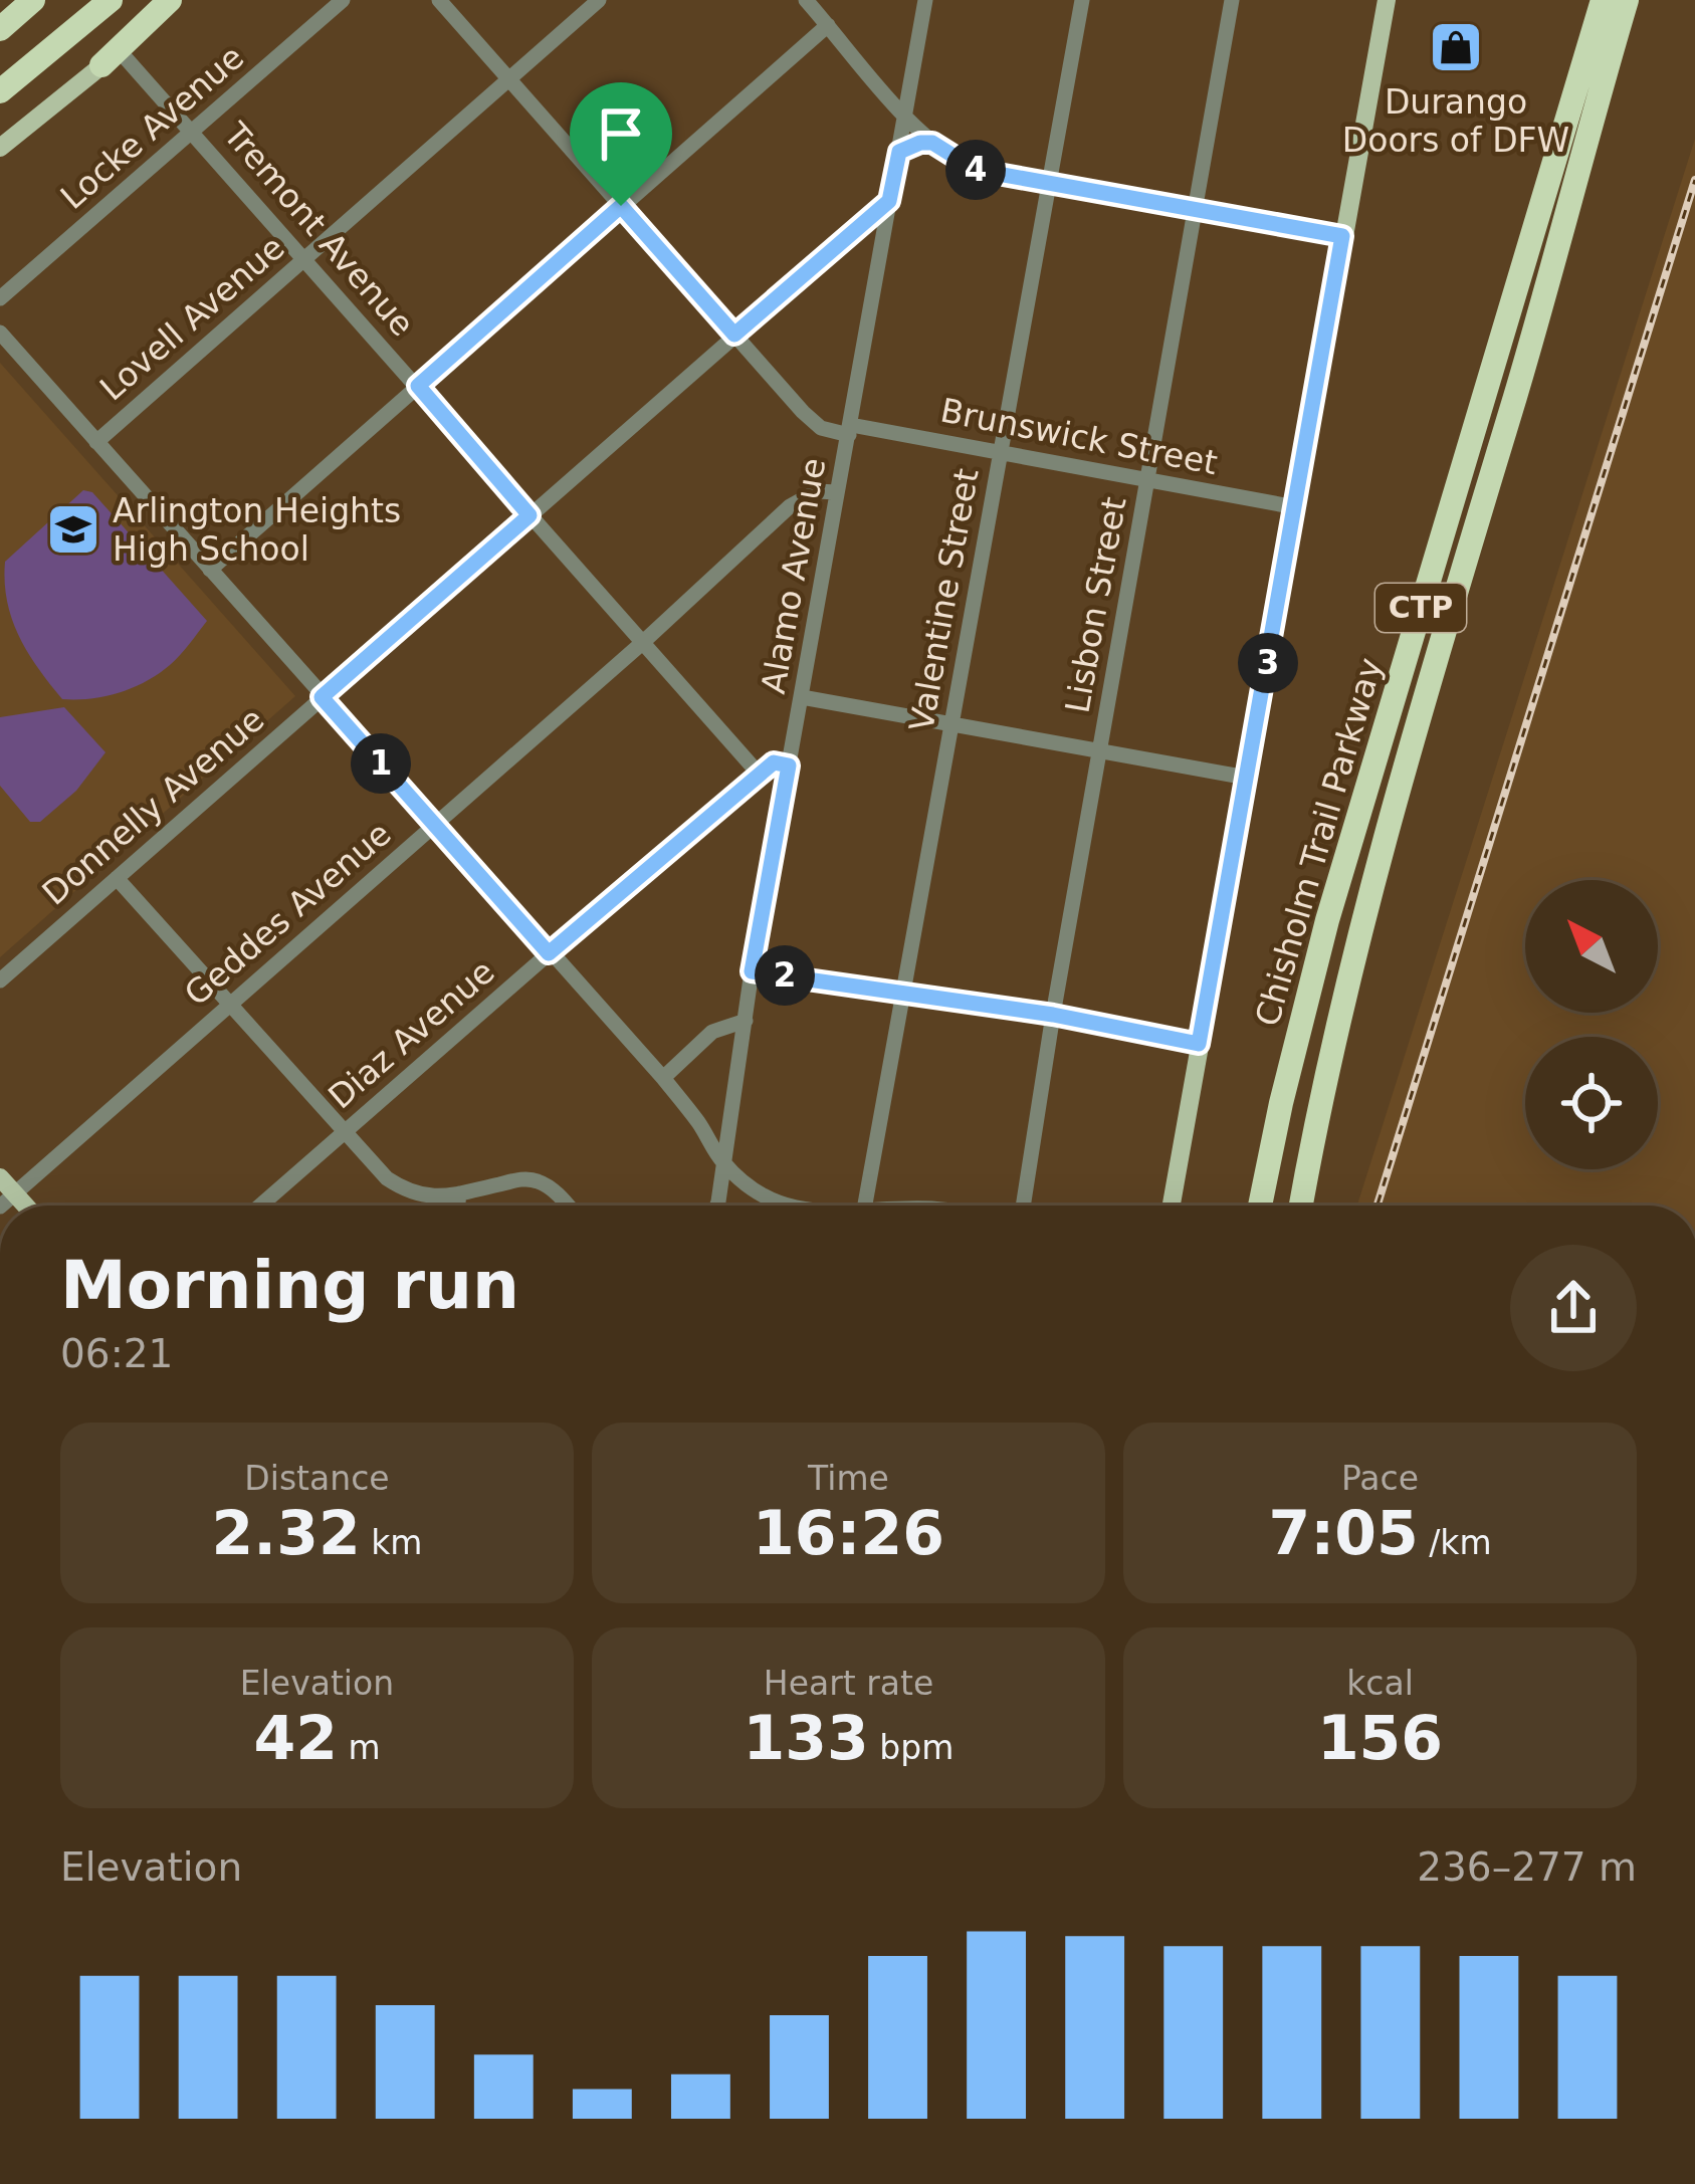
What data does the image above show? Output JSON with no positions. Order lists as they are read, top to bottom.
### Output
{
  "streets": {
    "highway": ["CTP", "Chisholm Trail Parkway"],
    "street": [
      "Locke Avenue",
      "Tremont Avenue",
      "Lovell Avenue",
      "Brunswick Street",
      "Alamo Avenue",
      "Valentine Street",
      "Lisbon Street",
      "Donnelly Avenue",
      "Geddes Avenue",
      "Diaz Avenue"
    ]
  },
  "crossings": [
    ["Locke Avenue", "Tremont Avenue"],
    ["Tremont Avenue", "Lovell Avenue"],
    ["Tremont Avenue", "Donnelly Avenue"],
    ["Tremont Avenue", "Geddes Avenue"],
    ["Tremont Avenue", "Diaz Avenue"],
    ["Brunswick Street", "Alamo Avenue"],
    ["Brunswick Street", "Valentine Street"],
    ["Brunswick Street", "Lisbon Street"],
    ["Alamo Avenue", "Donnelly Avenue"],
    ["Alamo Avenue", "Geddes Avenue"],
    ["Alamo Avenue", "Diaz Avenue"]
  ],
  "places": {
    "shop": ["Durango Doors of DFW"],
    "school or university": ["Arlington Heights High School"]
  },
  "north": "top left",
  "page": {
    "pins": [
      "4",
      "3",
      "1",
      "2"
    ],
    "heading": ["Morning run", "06:21"],
    "stats": [
      ["Distance", "2.32 km"],
      ["Time", "16:26"],
      ["Pace", "7:05 /km"],
      ["Elevation", "42 m"],
      ["Heart rate", "133 bpm"],
      ["kcal", "156"]
    ],
    "chart": ["Elevation", "236–277 m"]
  }
}
